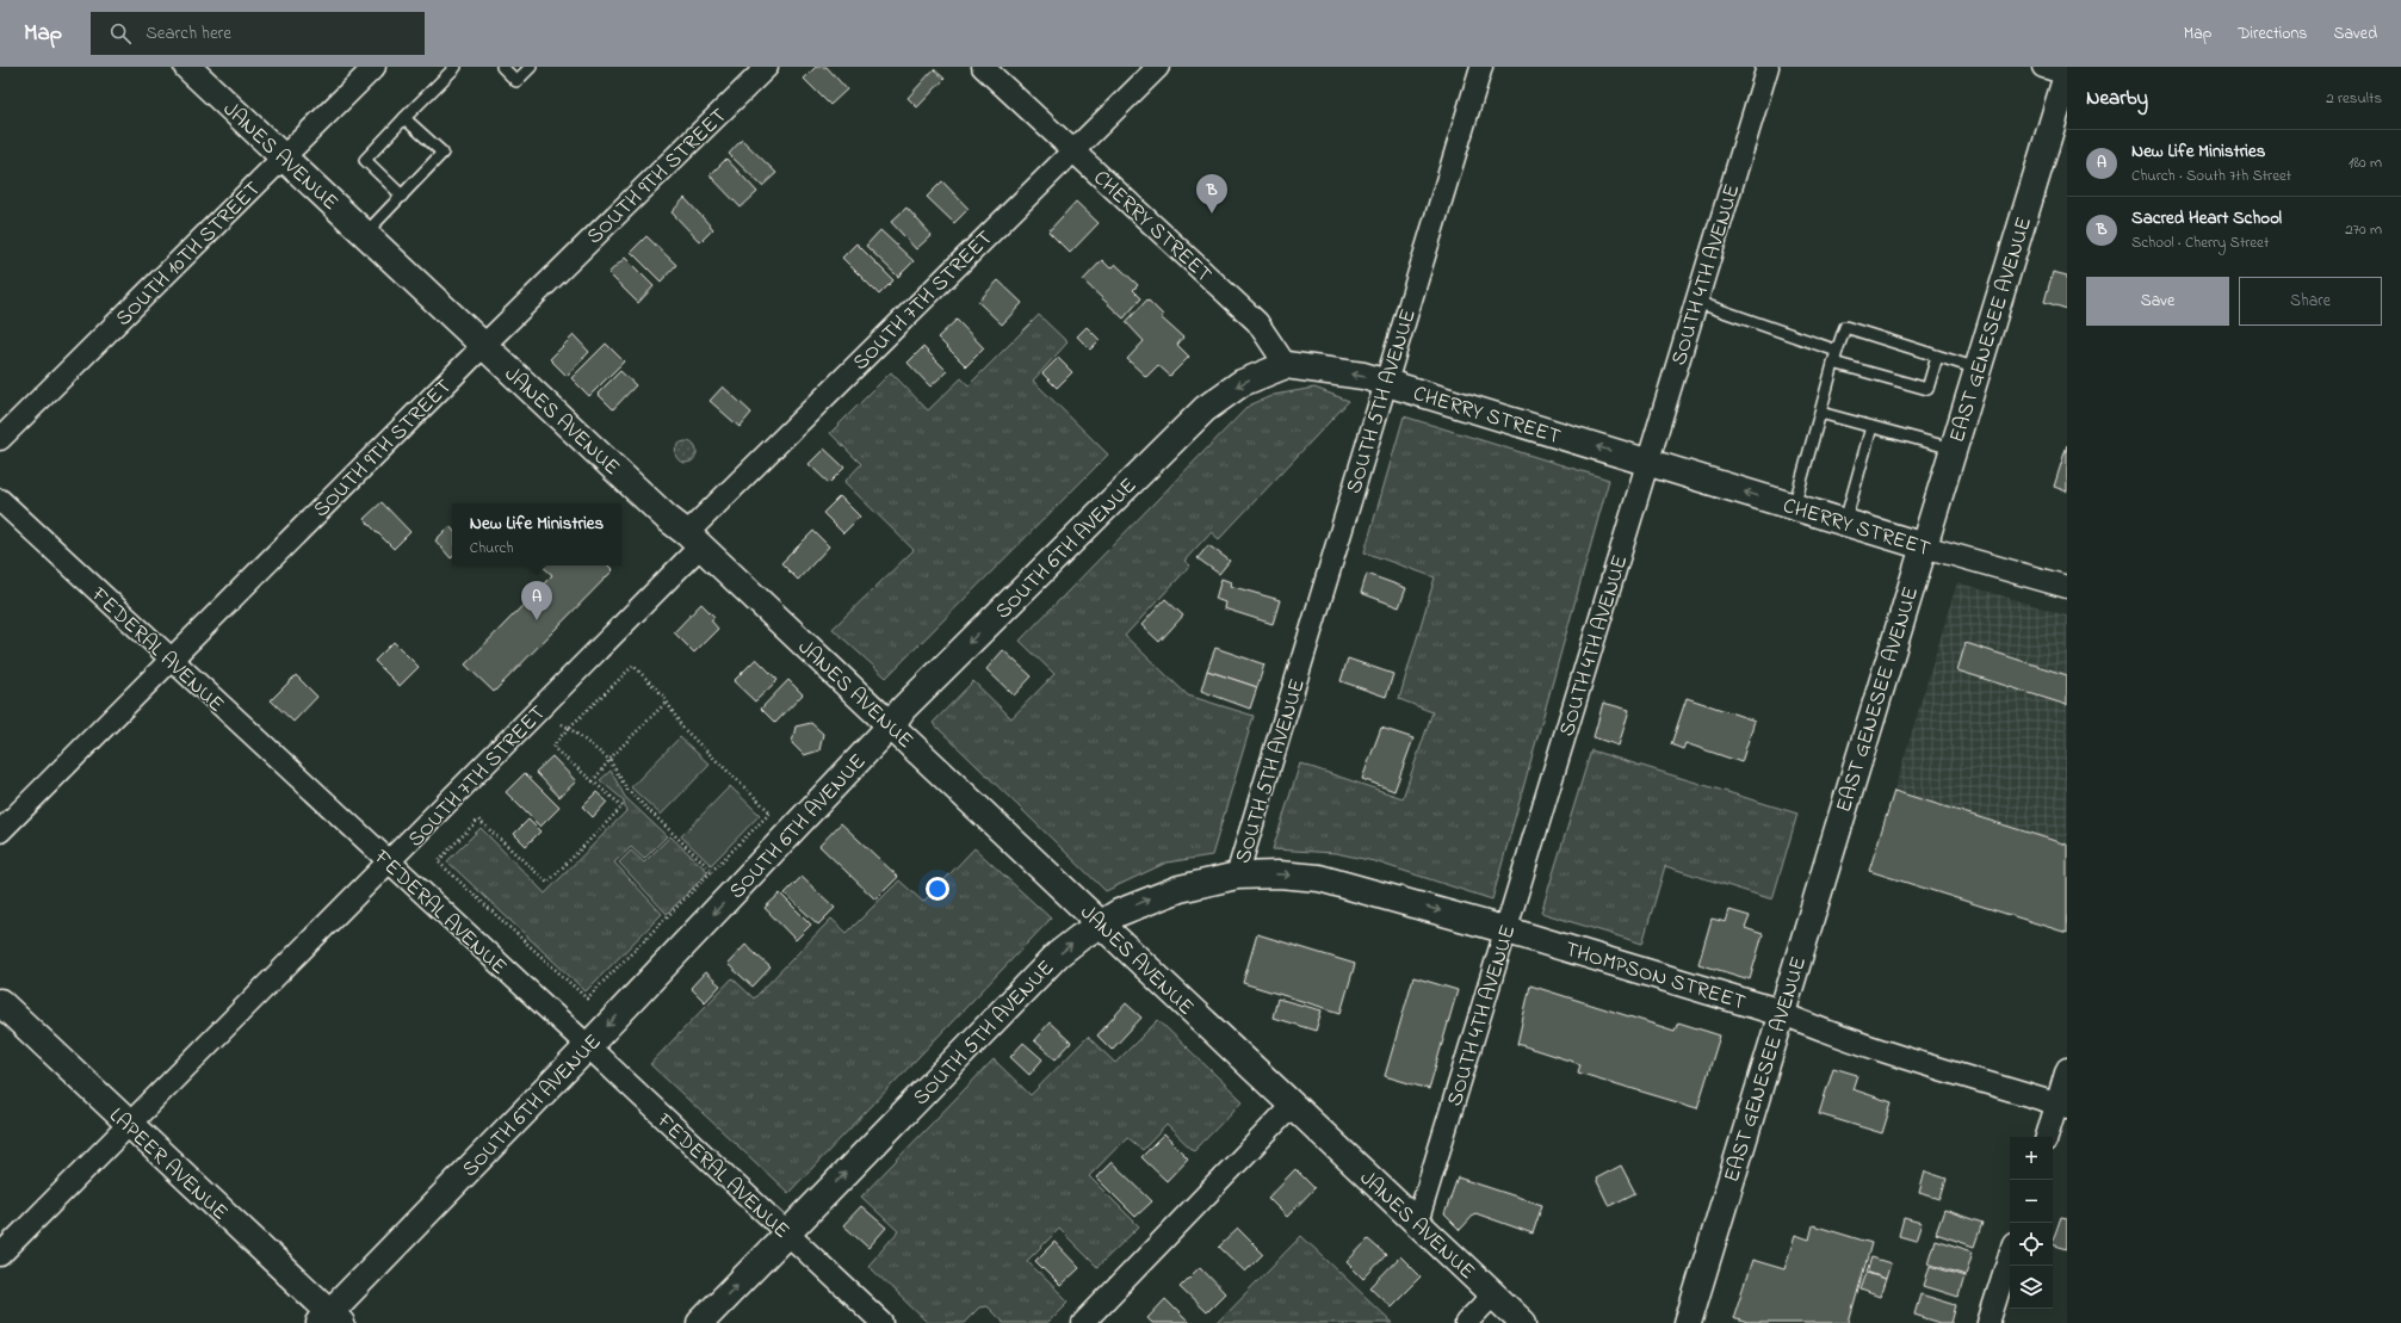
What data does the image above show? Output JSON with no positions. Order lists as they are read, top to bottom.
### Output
{
  "streets": {
    "street": [
      "JANES AVENUE",
      "SOUTH 9TH STREET",
      "CHERRY STREET",
      "SOUTH 10TH STREET",
      "SOUTH 4TH AVENUE",
      "SOUTH 7TH STREET",
      "EAST GENESEE AVENUE",
      "SOUTH 5TH AVENUE",
      "SOUTH 6TH AVENUE",
      "FEDERAL AVENUE",
      "THOMPSON STREET",
      "LAPEER AVENUE"
    ]
  },
  "crossings": [
    ["JANES AVENUE", "SOUTH 9TH STREET"],
    ["JANES AVENUE", "SOUTH 10TH STREET"],
    ["JANES AVENUE", "SOUTH 4TH AVENUE"],
    ["JANES AVENUE", "SOUTH 7TH STREET"],
    ["JANES AVENUE", "SOUTH 5TH AVENUE"],
    ["JANES AVENUE", "SOUTH 6TH AVENUE"],
    ["SOUTH 9TH STREET", "FEDERAL AVENUE"],
    ["CHERRY STREET", "SOUTH 4TH AVENUE"],
    ["CHERRY STREET", "SOUTH 7TH STREET"],
    ["CHERRY STREET", "EAST GENESEE AVENUE"],
    ["CHERRY STREET", "SOUTH 5TH AVENUE"],
    ["CHERRY STREET", "SOUTH 6TH AVENUE"],
    ["SOUTH 4TH AVENUE", "THOMPSON STREET"],
    ["SOUTH 7TH STREET", "FEDERAL AVENUE"],
    ["SOUTH 7TH STREET", "LAPEER AVENUE"],
    ["EAST GENESEE AVENUE", "THOMPSON STREET"],
    ["SOUTH 5TH AVENUE", "FEDERAL AVENUE"],
    ["SOUTH 5TH AVENUE", "THOMPSON STREET"],
    ["SOUTH 6TH AVENUE", "FEDERAL AVENUE"],
    ["SOUTH 6TH AVENUE", "LAPEER AVENUE"]
  ],
  "one_way": ["CHERRY STREET", "SOUTH 5TH AVENUE", "SOUTH 6TH AVENUE"],
  "page": {
    "header": "Map",
    "search": "Search here",
    "nav": ["Map", "Directions", "Saved"],
    "heading": ["Nearby", "2 results"],
    "list": [
      {
        "mark": "A",
        "name": "New Life Ministries",
        "note": "Church · South 7th Street",
        "value": "180 m"
      },
      {
        "mark": "B",
        "name": "Sacred Heart School",
        "note": "School · Cherry Street",
        "value": "270 m"
      }
    ],
    "pins": ["B", "A"],
    "buttons": ["Save", "Share"],
    "popup": ["New Life Ministries", "Church"],
    "map_buttons": ["+", "−"]
  }
}
